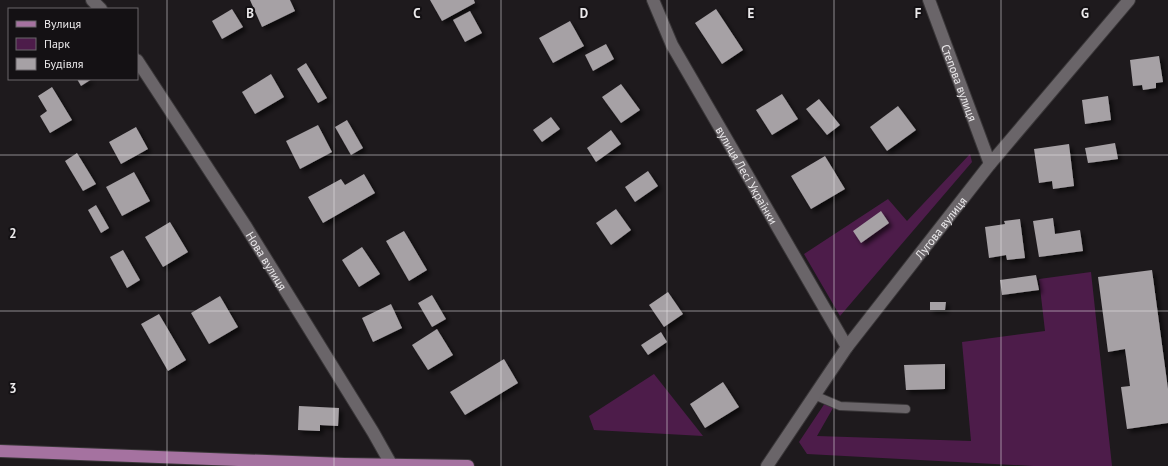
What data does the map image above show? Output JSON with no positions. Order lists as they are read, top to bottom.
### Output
{
  "streets": {
    "street": [
      "Степова вулиця",
      "вулиця Лесі Українки",
      "Лугова вулиця",
      "Нова вулиця"
    ]
  },
  "crossings": [
    ["Степова вулиця", "Лугова вулиця"],
    ["вулиця Лесі Українки", "Лугова вулиця"]
  ],
  "legend": ["Вулиця", "Парк", "Будівля"],
  "grid": {
    "columns": [
      "B",
      "C",
      "D",
      "E",
      "F",
      "G"
    ],
    "rows": ["2", "3"]
  }
}
